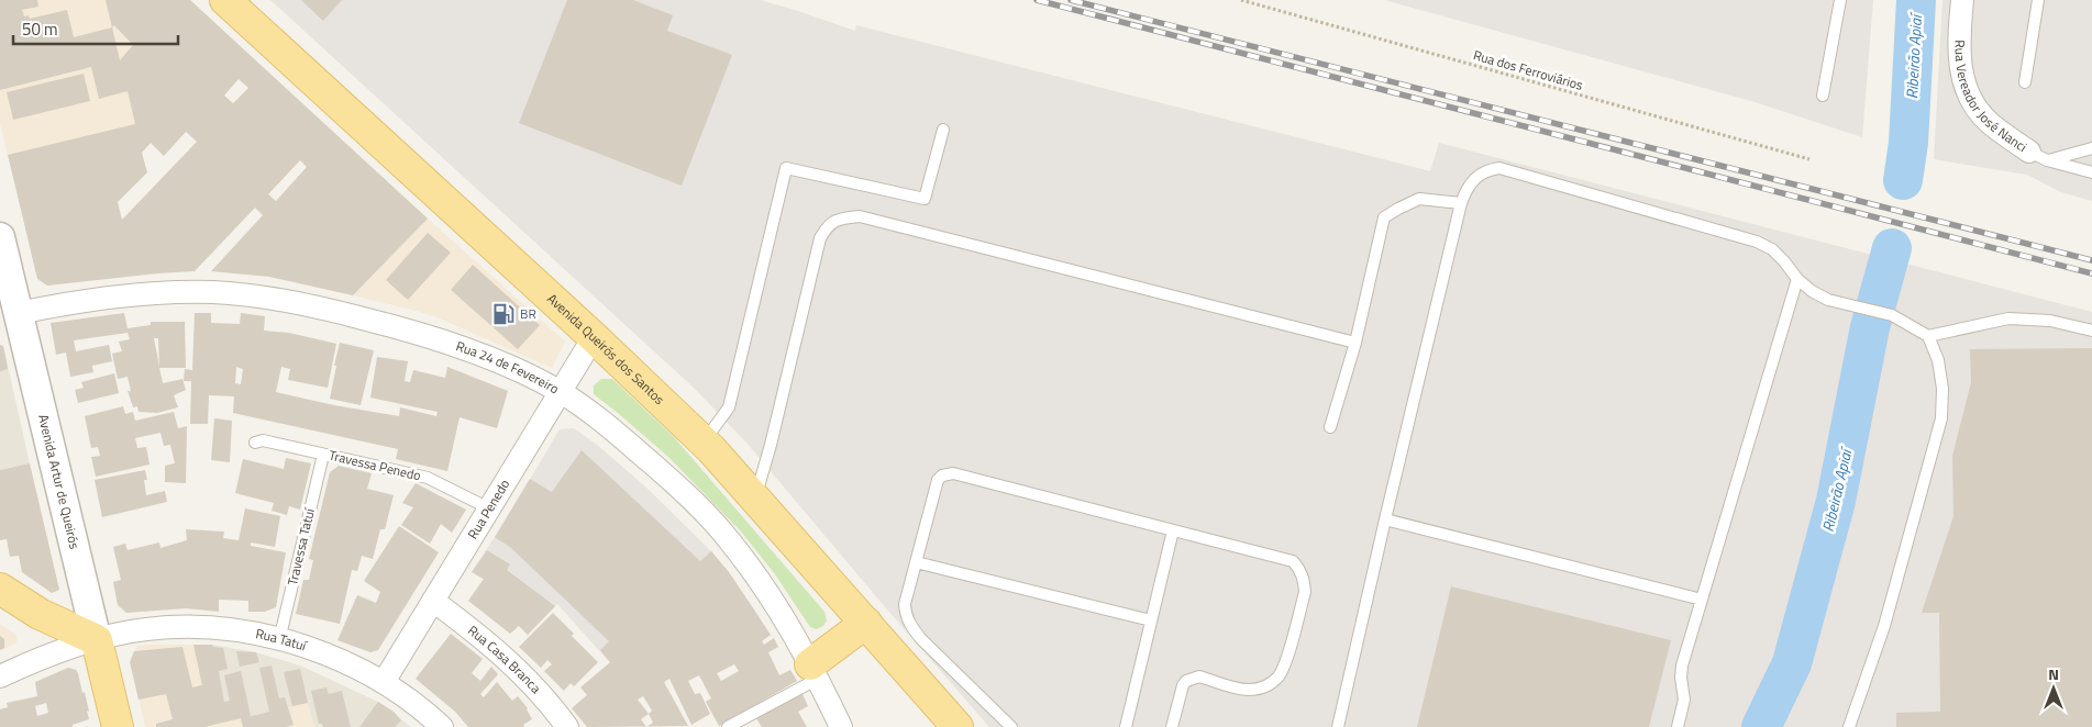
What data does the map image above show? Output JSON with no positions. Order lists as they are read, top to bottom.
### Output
{
  "streets": {
    "main road": ["Avenida Queirós dos Santos", "Avenida Artur de Queirós"],
    "street": [
      "Rua Vereador José Nanci",
      "Rua 24 de Fevereiro",
      "Rua Penedo",
      "Rua Tatuí",
      "Rua Casa Branca"
    ],
    "lane": ["Travessa Penedo", "Travessa Tatuí"],
    "path": ["Rua dos Ferroviários"]
  },
  "crossings": [
    ["Avenida Queirós dos Santos", "Rua Penedo"],
    ["Rua 24 de Fevereiro", "Avenida Artur de Queirós"],
    ["Rua 24 de Fevereiro", "Rua Penedo"],
    ["Travessa Penedo", "Rua Penedo"],
    ["Travessa Penedo", "Travessa Tatuí"],
    ["Avenida Artur de Queirós", "Rua Tatuí"],
    ["Rua Penedo", "Rua Tatuí"],
    ["Rua Penedo", "Rua Casa Branca"],
    ["Travessa Tatuí", "Rua Tatuí"]
  ],
  "water": ["Ribeirão Apiaí"],
  "places": {
    "fuel station": ["BR"]
  },
  "scale_bar": "50 m",
  "north": "top"
}
